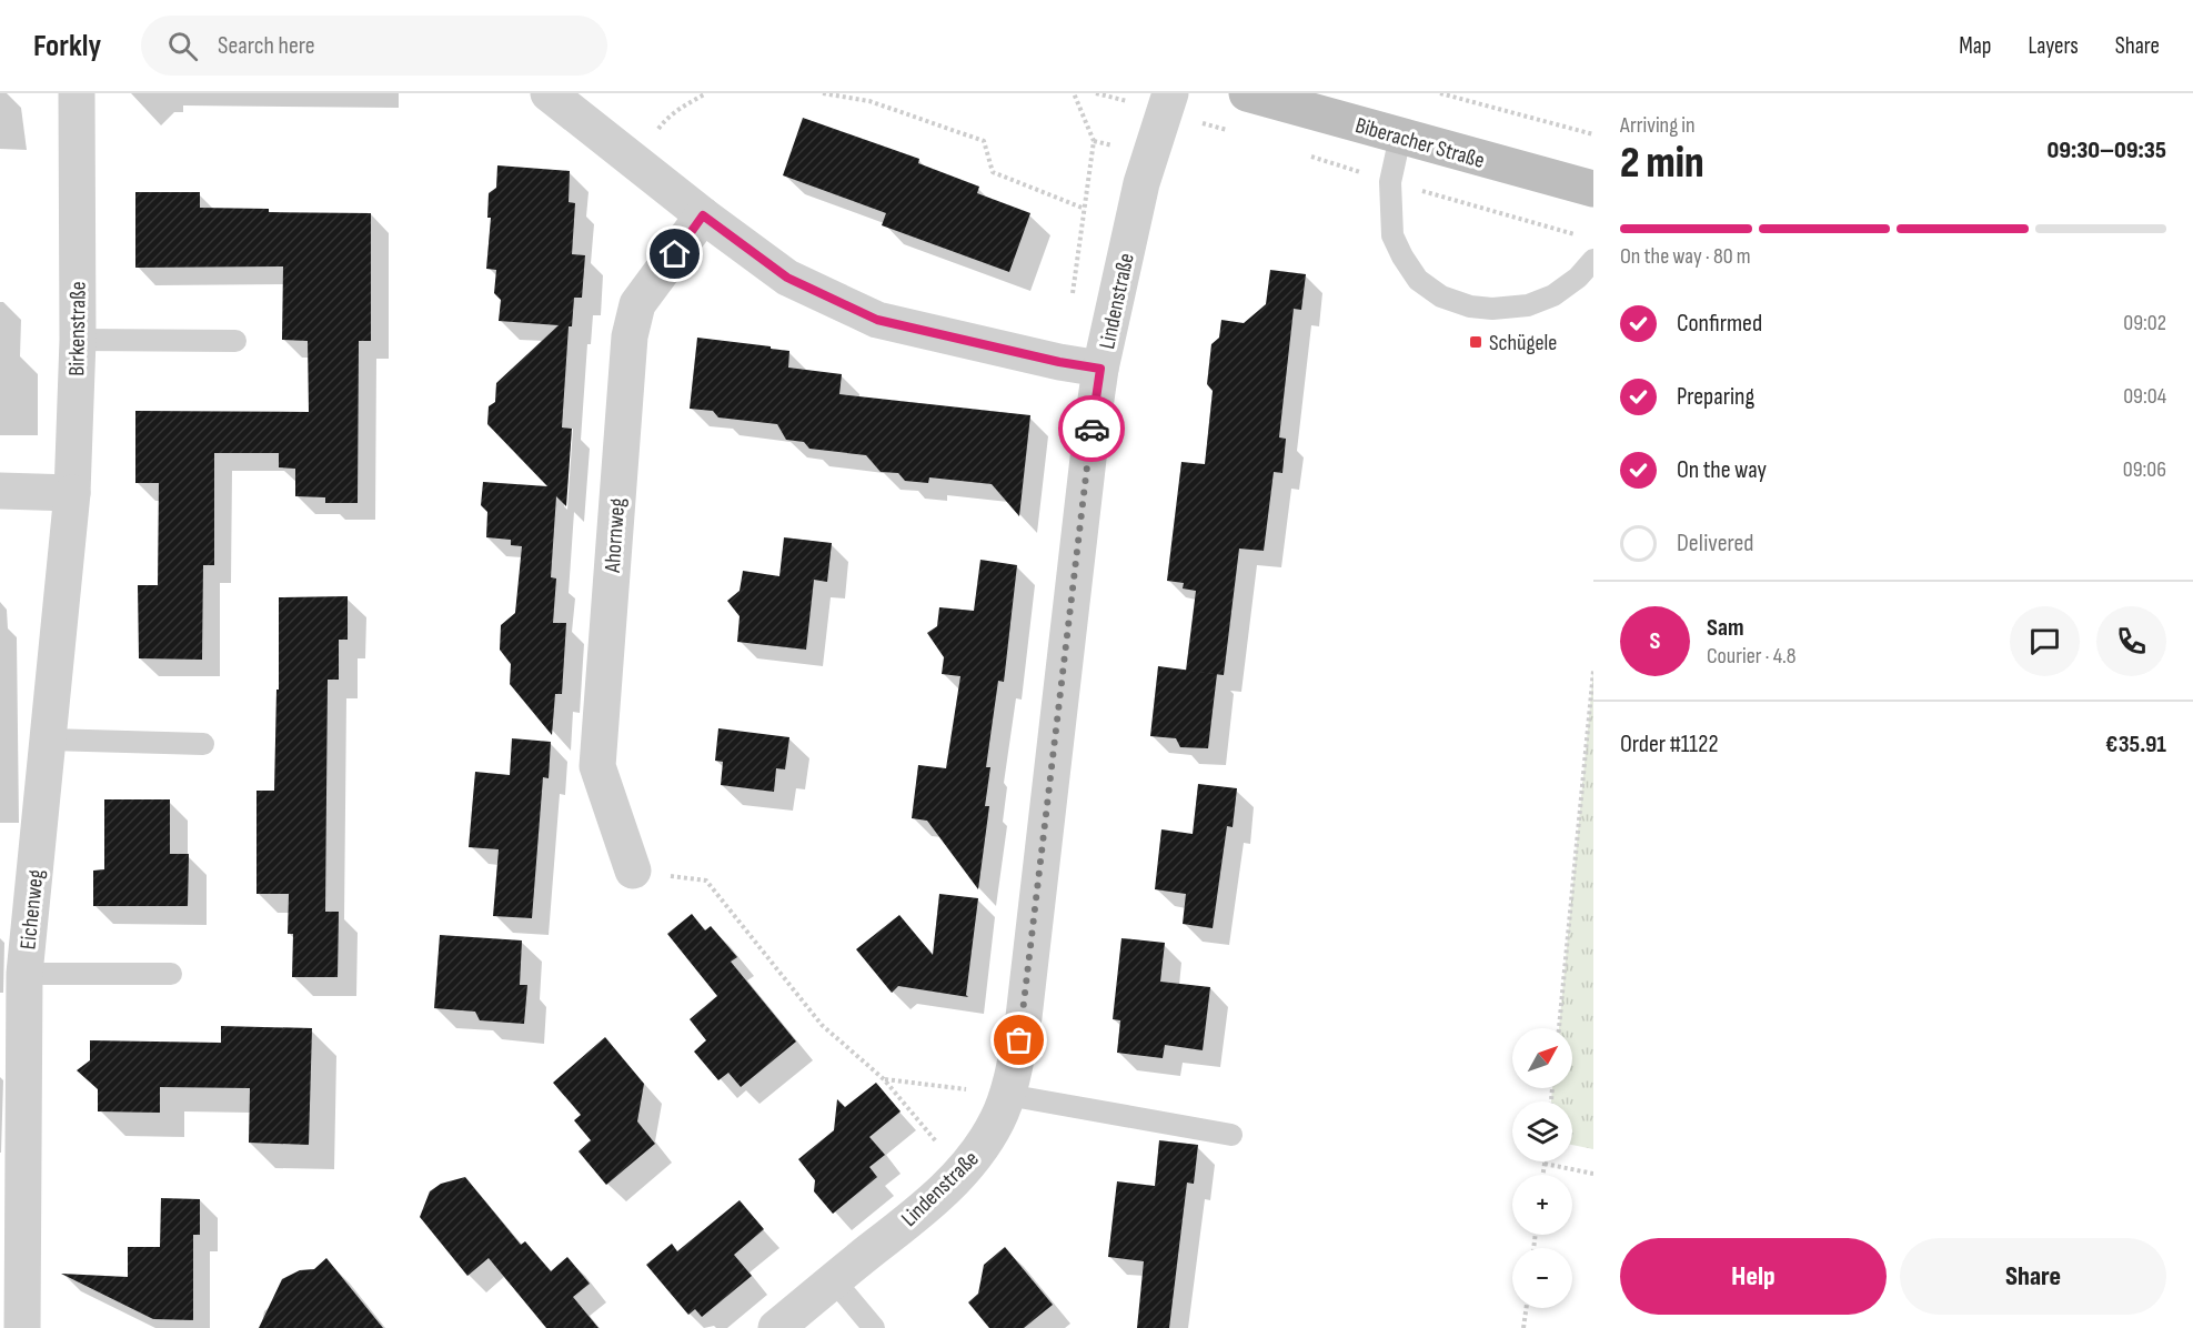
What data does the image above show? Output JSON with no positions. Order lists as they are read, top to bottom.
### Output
{
  "streets": {
    "street": [
      "Biberacher Straße",
      "Lindenstraße",
      "Birkenstraße",
      "Ahornweg",
      "Eichenweg"
    ]
  },
  "crossings": [
    ["Birkenstraße", "Eichenweg"]
  ],
  "places": {
    "transit": ["Schügele"]
  },
  "north": "top right",
  "page": {
    "header": "Forkly",
    "search": "Search here",
    "nav": ["Map", "Layers", "Share"],
    "heading": ["2 min", "Arriving in", "09:30–09:35"],
    "panel": [
      "Sam",
      "Courier · 4.8",
      "Order #1122",
      "€35.91"
    ],
    "bar": "On the way · 80 m",
    "list": [
      ["Confirmed", "09:02"],
      ["Preparing", "09:04"],
      ["On the way", "09:06"],
      "Delivered"
    ],
    "round": "S",
    "map_buttons": ["+", "−"],
    "buttons": ["Help", "Share"]
  }
}
